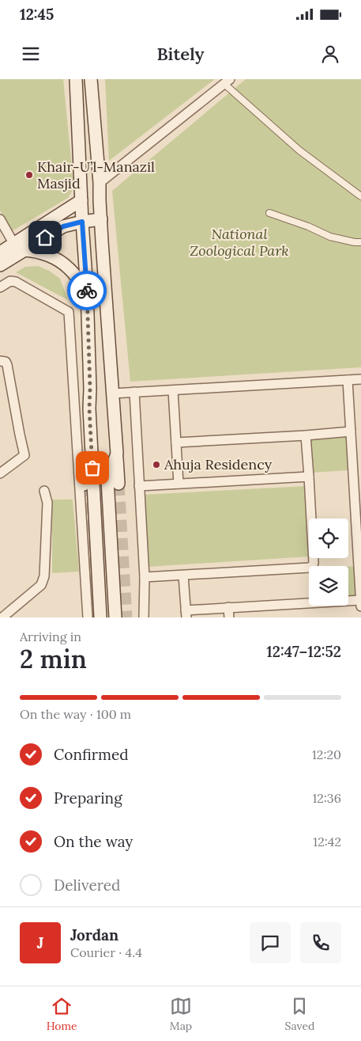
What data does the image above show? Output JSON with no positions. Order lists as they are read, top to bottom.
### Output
{
  "parks": ["National Zoological Park"],
  "places": ["Khair-U’l-Manazil Masjid", "Ahuja Residency"],
  "page": {
    "status": "12:45",
    "header": "Bitely",
    "heading": ["2 min", "Arriving in", "12:47–12:52"],
    "panel": ["Jordan", "Courier · 4.4"],
    "bar": "On the way · 100 m",
    "list": [
      ["Confirmed", "12:20"],
      ["Preparing", "12:36"],
      ["On the way", "12:42"],
      "Delivered"
    ],
    "round": "J",
    "tabs": ["Home", "Map", "Saved"]
  }
}
